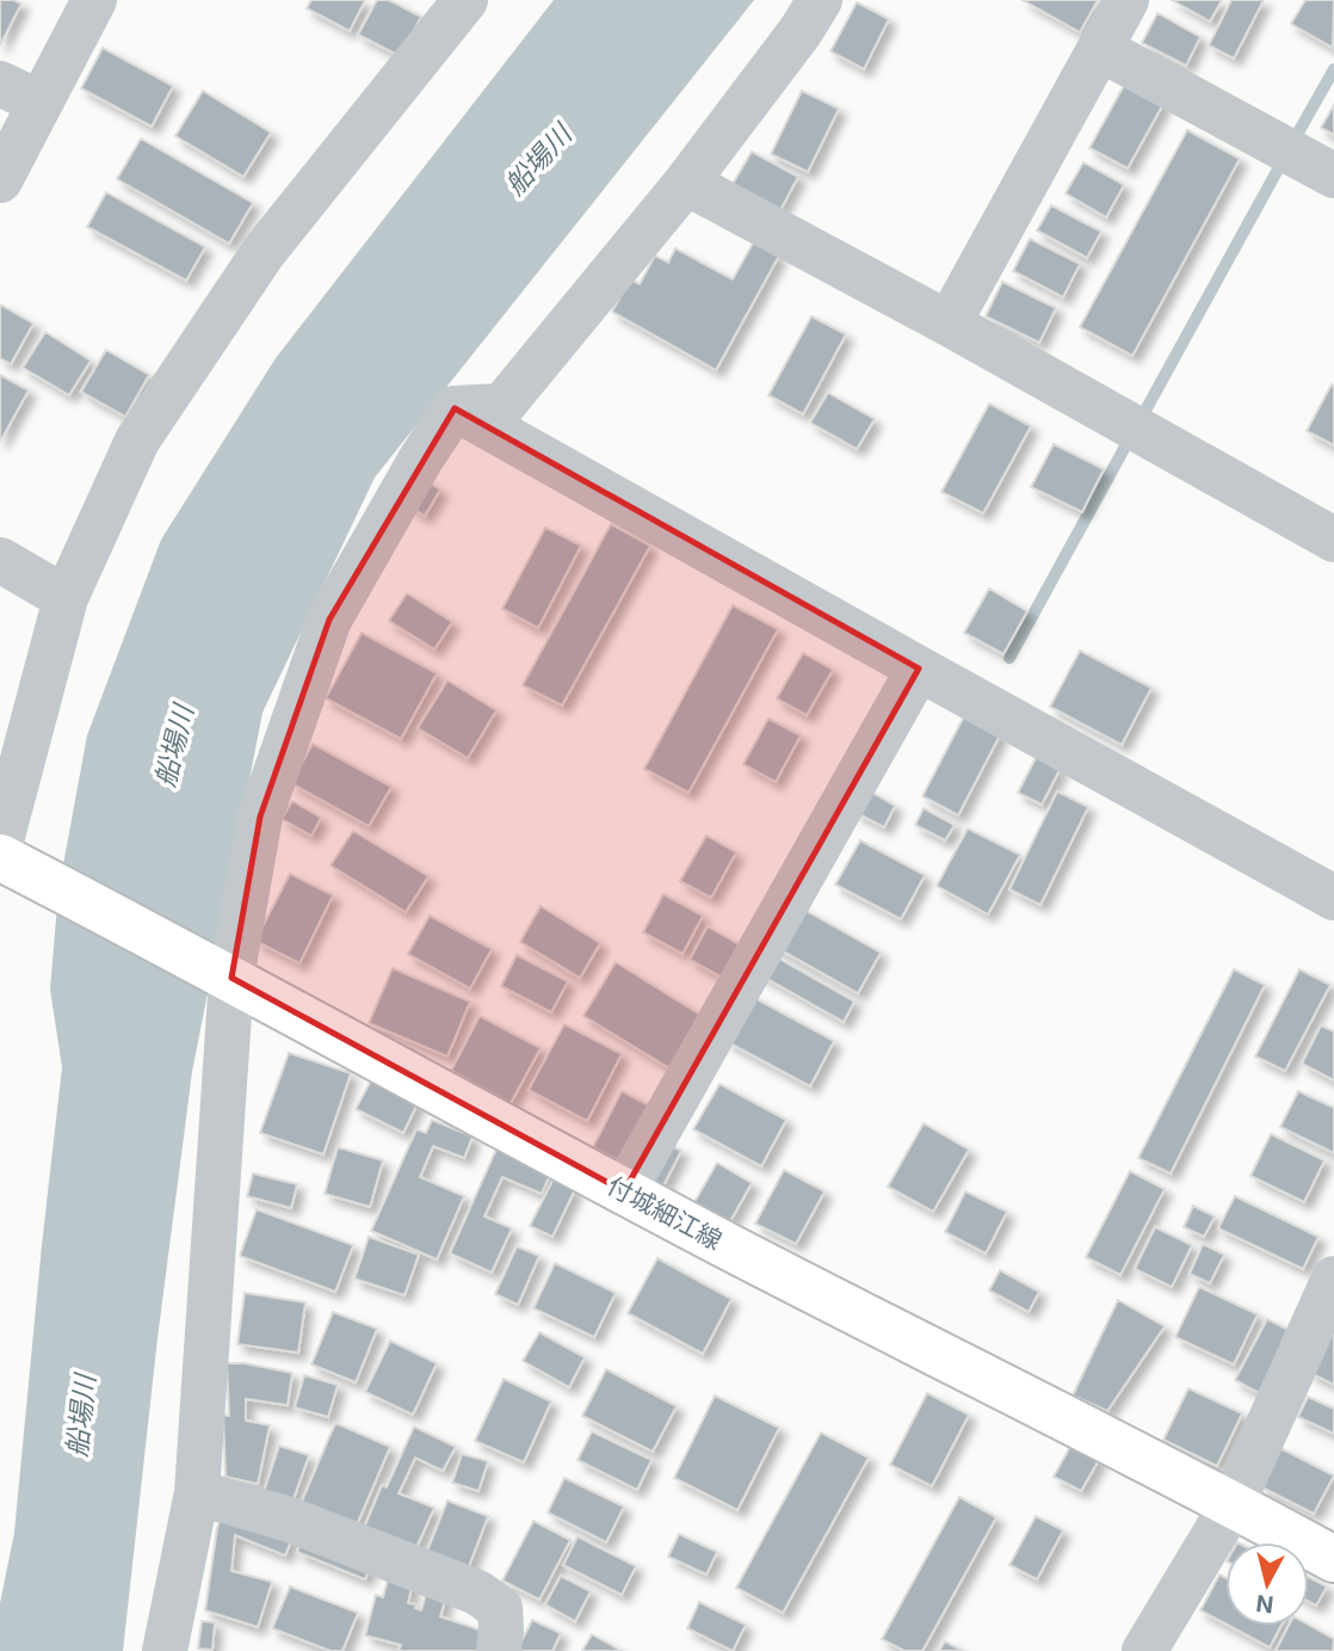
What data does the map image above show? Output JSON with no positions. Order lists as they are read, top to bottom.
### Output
{
  "streets": {
    "main road": ["付城細江線"]
  },
  "water": ["船場川"],
  "north": "bottom"
}
